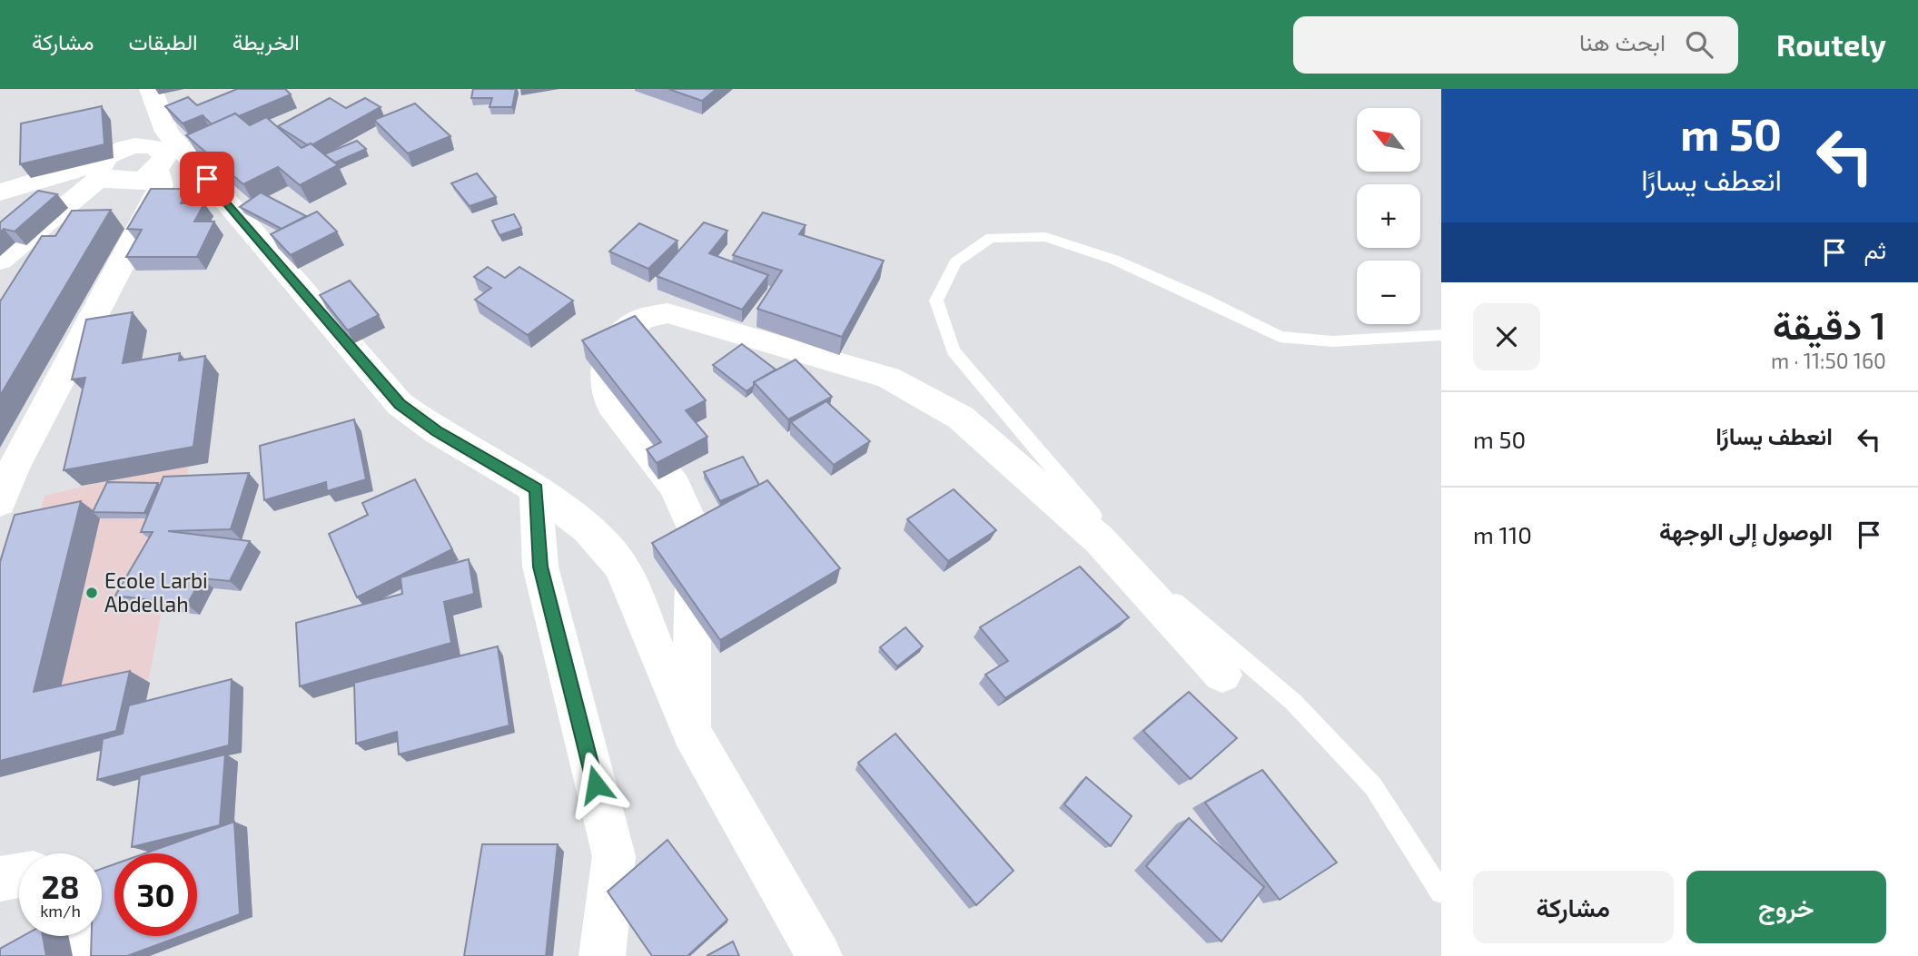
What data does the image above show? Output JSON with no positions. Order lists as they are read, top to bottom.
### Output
{
  "places": ["Ecole Larbi Abdellah"],
  "north": "top left",
  "page": {
    "header": "Routely",
    "search": "ابحث هنا",
    "nav": ["الخريطة", "الطبقات", "مشاركة"],
    "turn": ["50 m", "انعطف يسارًا"],
    "map_buttons": ["+", "−"],
    "then": "ثم",
    "heading": ["1 دقيقة", "160 m · 11:50"],
    "list": [
      {
        "name": "انعطف يسارًا",
        "value": "50 m"
      },
      {
        "name": "الوصول إلى الوجهة",
        "value": "110 m"
      }
    ],
    "speed": "28 km/h",
    "limit": "30",
    "buttons": ["خروج", "مشاركة"]
  }
}
